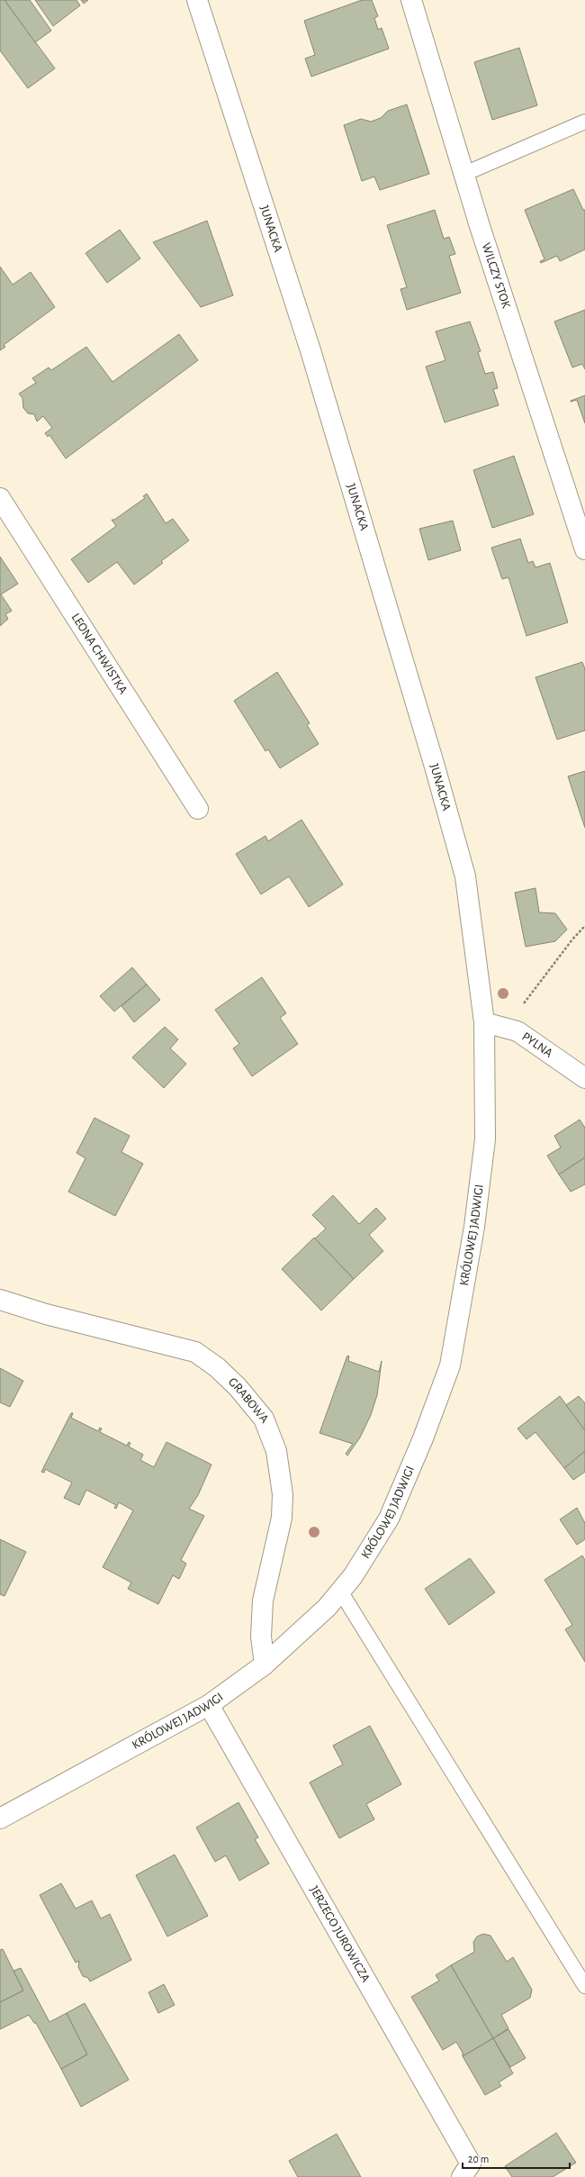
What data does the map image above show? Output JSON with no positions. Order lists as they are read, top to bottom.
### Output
{
  "streets": {
    "street": [
      "JUNACKA",
      "WILCZY STOK",
      "LEONA CHWISTKA",
      "PYLNA",
      "KRÓLOWEJ JADWIGI",
      "GRABOWA",
      "JERZEGO JUROWICZA"
    ]
  },
  "crossings": [
    ["JUNACKA", "PYLNA"],
    ["JUNACKA", "KRÓLOWEJ JADWIGI"],
    ["PYLNA", "KRÓLOWEJ JADWIGI"],
    ["KRÓLOWEJ JADWIGI", "GRABOWA"],
    ["KRÓLOWEJ JADWIGI", "JERZEGO JUROWICZA"]
  ],
  "scale_bar": "20 m"
}
